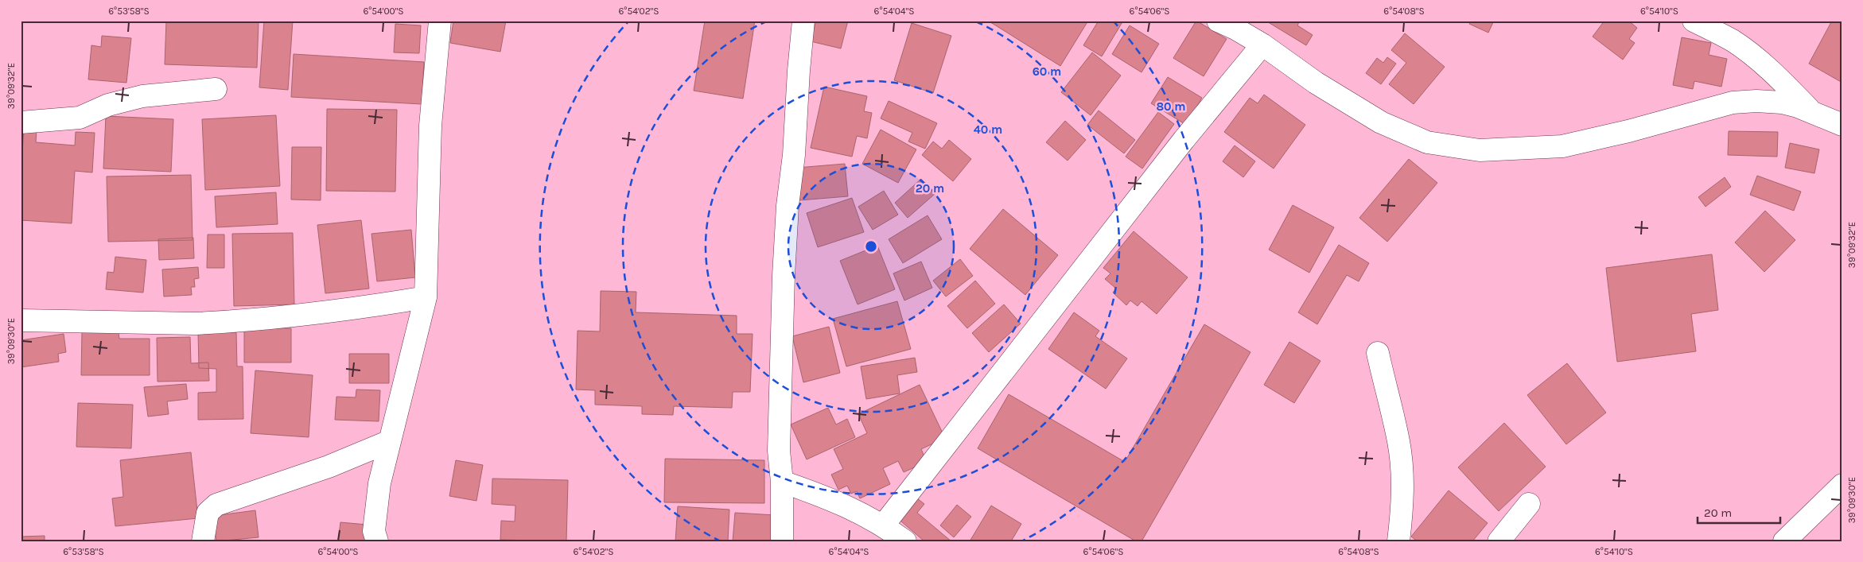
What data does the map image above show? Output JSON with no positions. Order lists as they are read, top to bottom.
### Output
{
  "scale_bar": "20 m",
  "coordinates": [
    "6°53'58\"S",
    "6°54'00\"S",
    "6°54'02\"S",
    "6°54'04\"S",
    "6°54'06\"S",
    "6°54'08\"S",
    "6°54'10\"S",
    "39°09'32\"E",
    "39°09'30\"E"
  ],
  "rings": [
    "60 m",
    "80 m",
    "40 m",
    "20 m"
  ]
}
